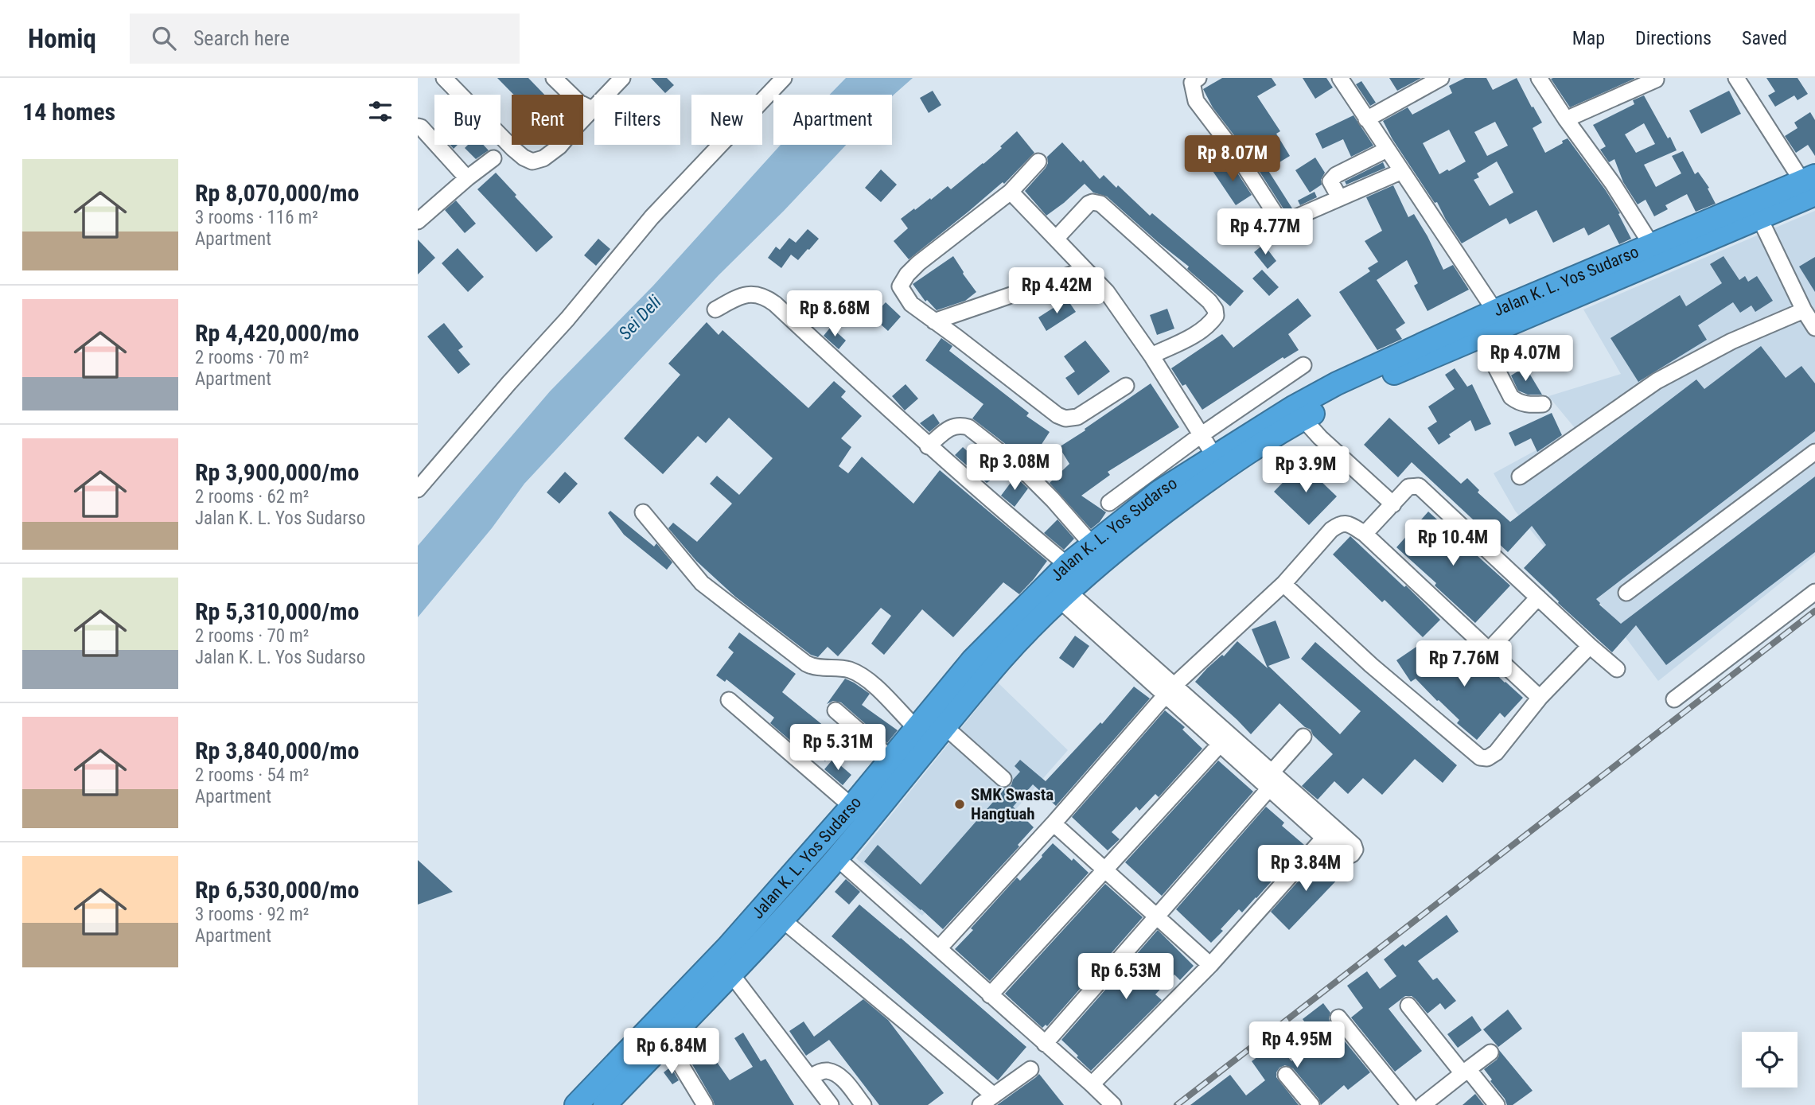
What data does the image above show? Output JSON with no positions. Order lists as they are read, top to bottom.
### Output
{
  "streets": {
    "highway": ["Jalan K. L. Yos Sudarso"]
  },
  "water": ["Sei Deli"],
  "places": ["SMK Swasta Hangtuah"],
  "page": {
    "header": "Homiq",
    "search": "Search here",
    "nav": ["Map", "Directions", "Saved"],
    "heading": "14 homes",
    "chip": [
      "Buy",
      "Rent",
      "Filters",
      "New",
      "Apartment"
    ],
    "price": [
      "Rp 8.07M",
      "Rp 4.77M",
      "Rp 4.42M",
      "Rp 8.68M",
      "Rp 4.07M",
      "Rp 3.08M",
      "Rp 3.9M",
      "Rp 10.4M",
      "Rp 7.76M",
      "Rp 5.31M",
      "Rp 3.84M",
      "Rp 6.53M",
      "Rp 4.95M",
      "Rp 6.84M"
    ],
    "list": [
      {
        "name": "Rp 8,070,000/mo",
        "note": "3 rooms · 116 m² · Apartment"
      },
      {
        "name": "Rp 4,420,000/mo",
        "note": "2 rooms · 70 m² · Apartment"
      },
      {
        "name": "Rp 3,900,000/mo",
        "note": "2 rooms · 62 m² · Jalan K. L. Yos Sudarso"
      },
      {
        "name": "Rp 5,310,000/mo",
        "note": "2 rooms · 70 m² · Jalan K. L. Yos Sudarso"
      },
      {
        "name": "Rp 3,840,000/mo",
        "note": "2 rooms · 54 m² · Apartment"
      },
      {
        "name": "Rp 6,530,000/mo",
        "note": "3 rooms · 92 m² · Apartment"
      }
    ]
  }
}
